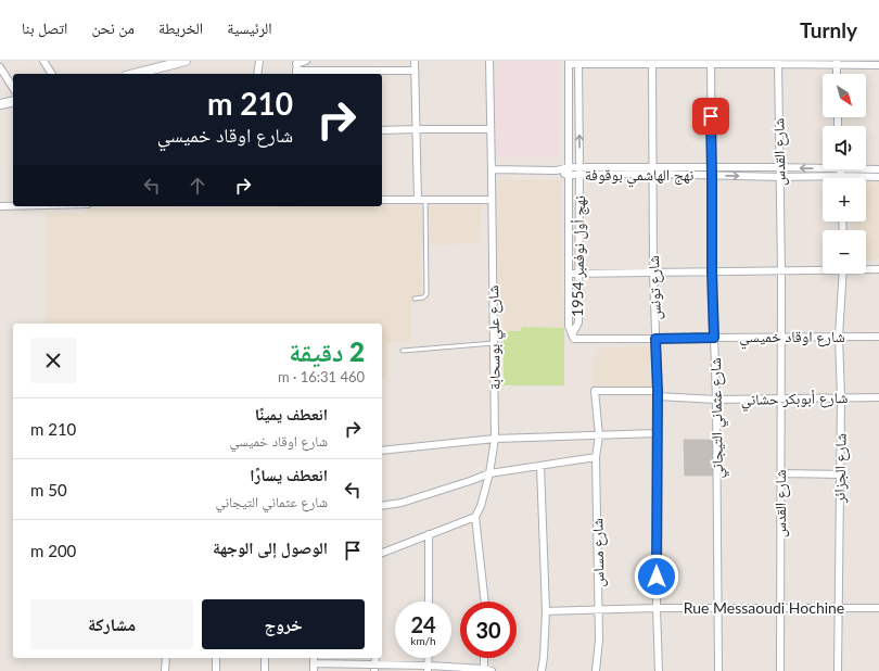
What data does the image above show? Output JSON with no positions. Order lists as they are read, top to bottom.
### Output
{
  "streets": {
    "street": [
      "شارع القدس",
      "نهج الهاشمي بوقوفة",
      "نهج أول نوفمبر 1954",
      "شارع تونس",
      "شارع اوقاد خميسي",
      "شارع علي بوسحابة",
      "شارع أبوبكر حشاني",
      "شارع عثماني التيجاني",
      "شارع الجزائر",
      "شارع مساس",
      "Rue Messaoudi Hochine"
    ]
  },
  "crossings": [
    ["شارع القدس", "نهج الهاشمي بوقوفة"],
    ["شارع القدس", "شارع اوقاد خميسي"],
    ["شارع القدس", "شارع أبوبكر حشاني"],
    ["شارع القدس", "Rue Messaoudi Hochine"],
    ["نهج الهاشمي بوقوفة", "نهج أول نوفمبر 1954"],
    ["نهج الهاشمي بوقوفة", "شارع تونس"],
    ["نهج الهاشمي بوقوفة", "شارع علي بوسحابة"],
    ["نهج الهاشمي بوقوفة", "شارع عثماني التيجاني"],
    ["نهج أول نوفمبر 1954", "شارع اوقاد خميسي"],
    ["شارع تونس", "شارع اوقاد خميسي"],
    ["شارع تونس", "شارع أبوبكر حشاني"],
    ["شارع تونس", "Rue Messaoudi Hochine"],
    ["شارع اوقاد خميسي", "شارع عثماني التيجاني"],
    ["شارع اوقاد خميسي", "شارع الجزائر"],
    ["شارع أبوبكر حشاني", "شارع عثماني التيجاني"],
    ["شارع أبوبكر حشاني", "شارع الجزائر"],
    ["شارع أبوبكر حشاني", "شارع مساس"],
    ["شارع عثماني التيجاني", "Rue Messaoudi Hochine"],
    ["شارع الجزائر", "Rue Messaoudi Hochine"],
    ["شارع مساس", "Rue Messaoudi Hochine"]
  ],
  "north": "bottom right",
  "page": {
    "header": "Turnly",
    "nav": [
      "الرئيسية",
      "الخريطة",
      "من نحن",
      "اتصل بنا"
    ],
    "map_buttons": ["+", "−"],
    "turn": ["210 m", "شارع اوقاد خميسي"],
    "heading": ["2 دقيقة", "460 m · 16:31"],
    "list": [
      {
        "name": "انعطف يمينًا",
        "note": "شارع اوقاد خميسي",
        "value": "210 m"
      },
      {
        "name": "انعطف يسارًا",
        "note": "شارع عثماني التيجاني",
        "value": "50 m"
      },
      {
        "name": "الوصول إلى الوجهة",
        "value": "200 m"
      }
    ],
    "buttons": ["خروج", "مشاركة"],
    "speed": "24 km/h",
    "limit": "30"
  }
}
